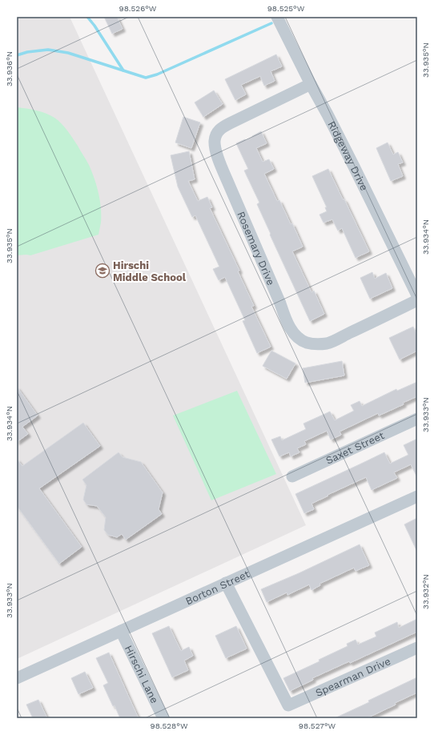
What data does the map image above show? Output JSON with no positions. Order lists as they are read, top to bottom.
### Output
{
  "streets": {
    "street": [
      "Ridgeway Drive",
      "Rosemary Drive",
      "Saxet Street",
      "Borton Street",
      "Hirschi Lane",
      "Spearman Drive"
    ]
  },
  "crossings": [
    ["Ridgeway Drive", "Rosemary Drive"],
    ["Borton Street", "Hirschi Lane"],
    ["Borton Street", "Spearman Drive"]
  ],
  "places": {
    "school or university": ["Hirschi Middle School"]
  },
  "coordinates": [
    "98.526°W",
    "98.525°W",
    "33.935°N",
    "33.936°N",
    "33.934°N",
    "33.933°N",
    "33.932°N",
    "98.528°W",
    "98.527°W"
  ]
}
